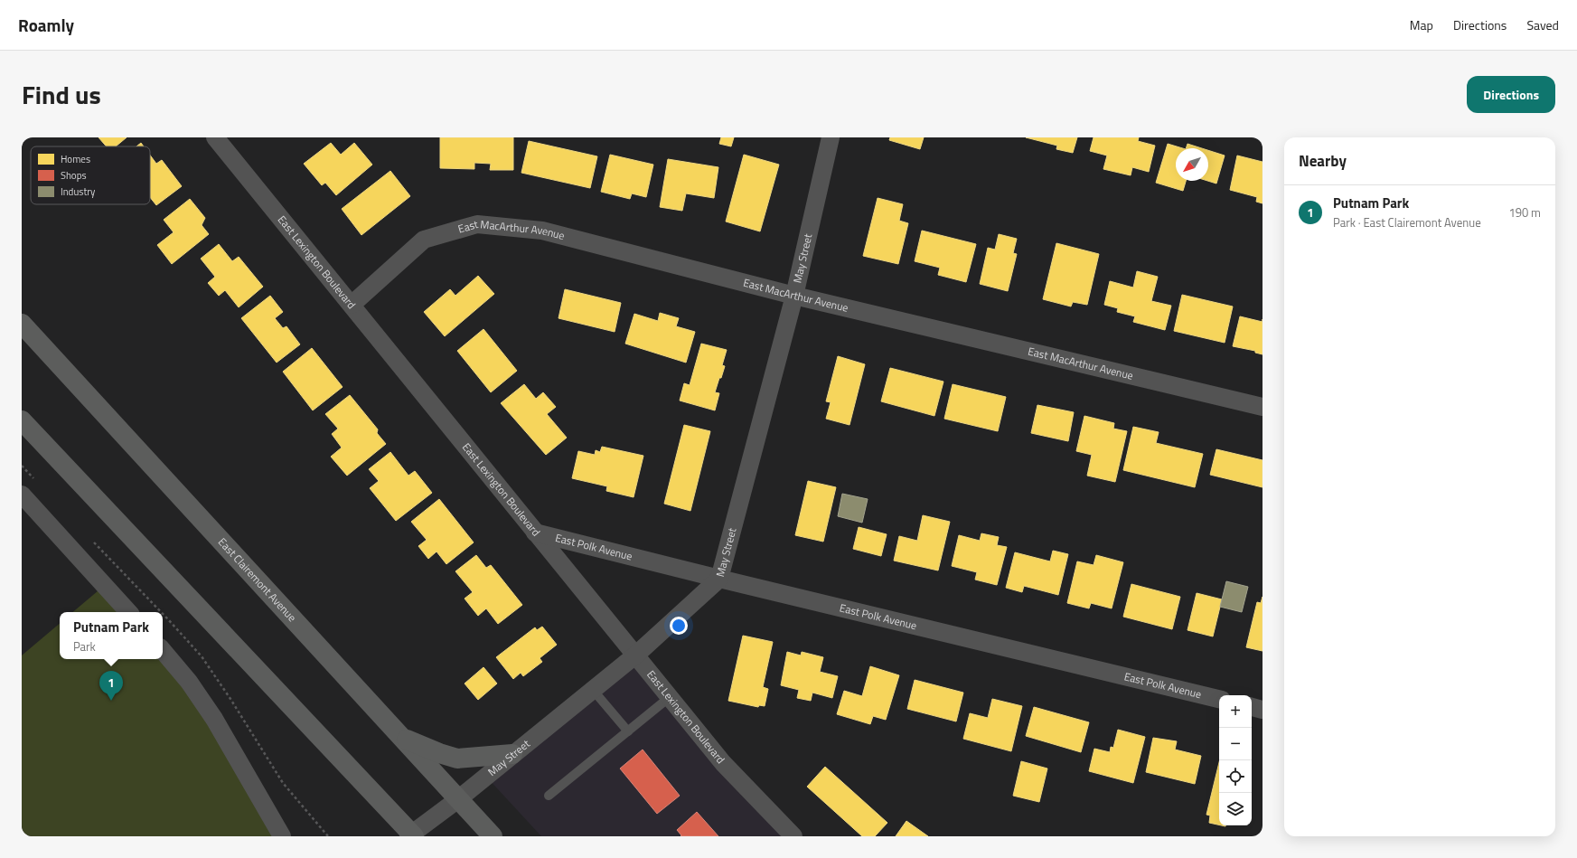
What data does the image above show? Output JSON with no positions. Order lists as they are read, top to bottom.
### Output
{
  "streets": {
    "main road": ["East Clairemont Avenue"],
    "street": [
      "East MacArthur Avenue",
      "May Street",
      "East Lexington Boulevard",
      "East Polk Avenue"
    ]
  },
  "crossings": [
    ["East MacArthur Avenue", "May Street"],
    ["East MacArthur Avenue", "East Lexington Boulevard"],
    ["May Street", "East Lexington Boulevard"],
    ["May Street", "East Polk Avenue"],
    ["May Street", "East Clairemont Avenue"],
    ["East Lexington Boulevard", "East Polk Avenue"]
  ],
  "legend": ["Homes", "Shops", "Industry"],
  "north": "bottom left",
  "page": {
    "header": "Roamly",
    "nav": ["Map", "Directions", "Saved"],
    "title": "Find us",
    "buttons": "Directions",
    "heading": "Nearby",
    "list": [
      {
        "mark": "1",
        "name": "Putnam Park",
        "note": "Park · East Clairemont Avenue",
        "value": "190 m"
      }
    ],
    "popup": ["Putnam Park", "Park"],
    "pins": "1",
    "map_buttons": ["+", "−"]
  }
}
